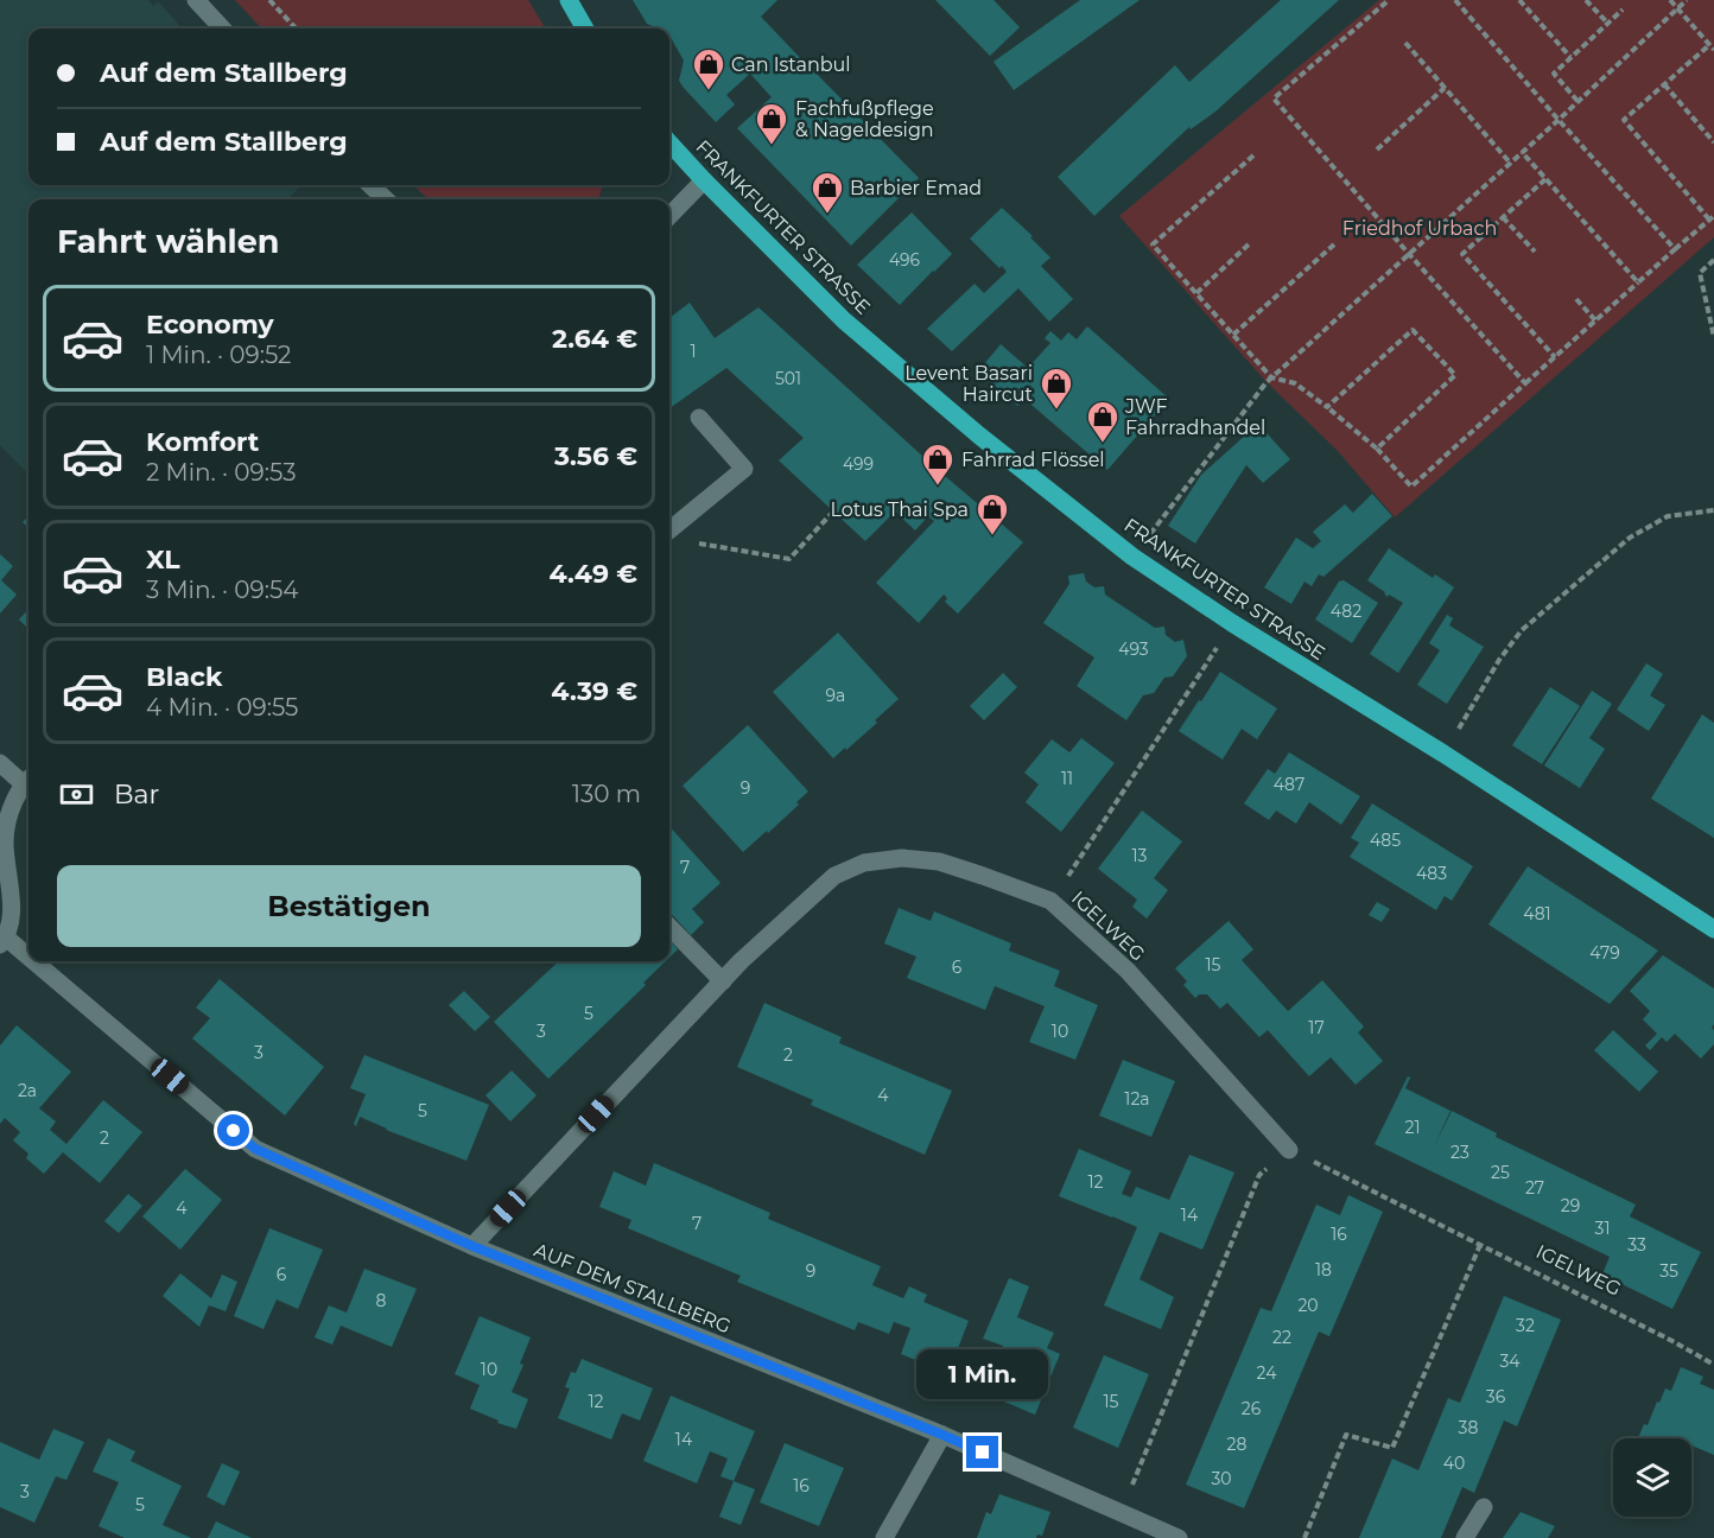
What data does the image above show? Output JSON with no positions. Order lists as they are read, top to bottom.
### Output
{
  "streets": {
    "main road": ["FRANKFURTER STRASSE"],
    "street": ["IGELWEG", "AUF DEM STALLBERG"]
  },
  "crossings": [
    ["IGELWEG", "AUF DEM STALLBERG"]
  ],
  "parks": ["Friedhof Urbach"],
  "places": {
    "shop": [
      "Can Istanbul",
      "Fachfußpflege & Nageldesign",
      "Barbier Emad",
      "Levent Basari Haircut",
      "JWF Fahrradhandel",
      "Fahrrad Flössel",
      "Lotus Thai Spa"
    ]
  },
  "house_numbers": [
    "496",
    "1",
    "501",
    "499",
    "482",
    "493",
    "9a",
    "11",
    "487",
    "9",
    "485",
    "13",
    "7",
    "483",
    "481",
    "479",
    "15",
    "6",
    "5",
    "17",
    "3",
    "10",
    "3",
    "2",
    "2a",
    "4",
    "12a",
    "5",
    "21",
    "2",
    "23",
    "25",
    "12",
    "27",
    "29",
    "4",
    "14",
    "7",
    "31",
    "16",
    "33",
    "18",
    "9",
    "35",
    "6",
    "8",
    "20",
    "32",
    "22",
    "34",
    "10",
    "24",
    "36",
    "12",
    "15",
    "26",
    "38",
    "14",
    "28",
    "40",
    "30",
    "16",
    "3",
    "5"
  ],
  "page": {
    "banner": ["Auf dem Stallberg", "Auf dem Stallberg"],
    "heading": "Fahrt wählen",
    "list": [
      {
        "name": "Economy",
        "note": "1 Min. · 09:52",
        "value": "2.64 €"
      },
      {
        "name": "Komfort",
        "note": "2 Min. · 09:53",
        "value": "3.56 €"
      },
      {
        "name": "XL",
        "note": "3 Min. · 09:54",
        "value": "4.49 €"
      },
      {
        "name": "Black",
        "note": "4 Min. · 09:55",
        "value": "4.39 €"
      }
    ],
    "pay": ["Bar", "130 m"],
    "buttons": "Bestätigen",
    "bubble": "1 Min."
  }
}
